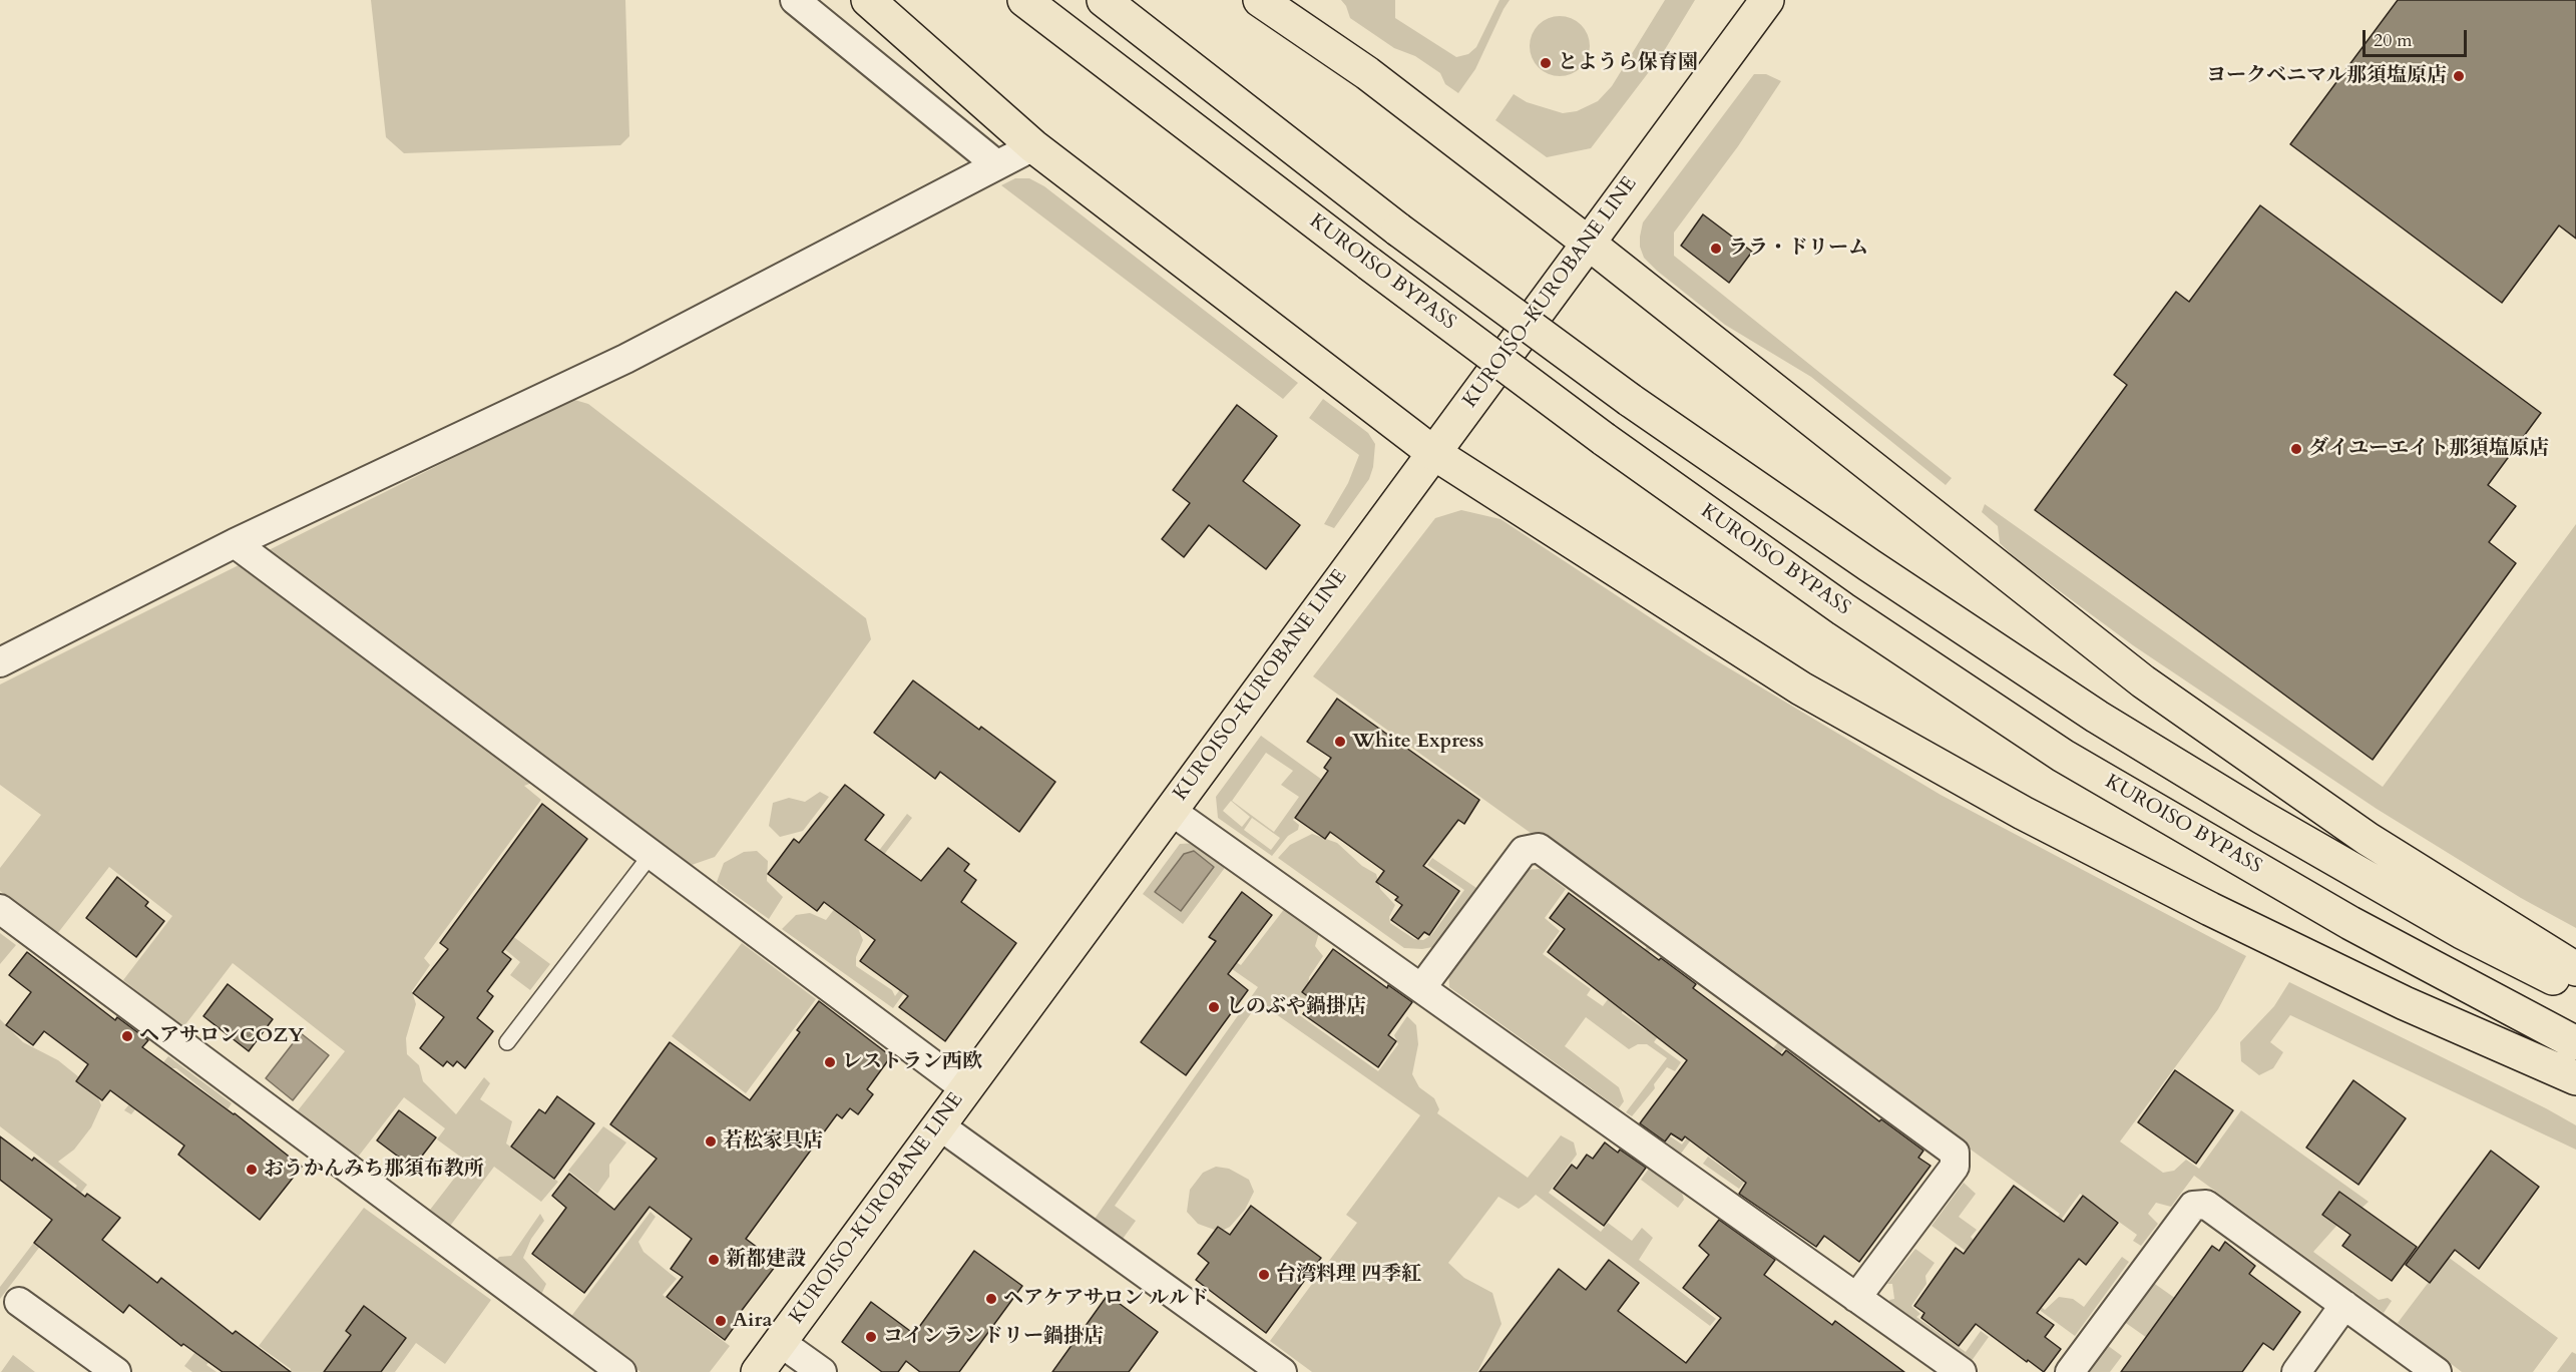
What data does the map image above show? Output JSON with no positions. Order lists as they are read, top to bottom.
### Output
{
  "streets": {
    "main road": ["KUROISO BYPASS", "KUROISO-KUROBANE LINE"]
  },
  "places": [
    "とようら保育園",
    "ヨークベニマル那須塩原店",
    "ララ・ドリーム",
    "ダイユーエイト那須塩原店",
    "White Express",
    "しのぶや鍋掛店",
    "ヘアサロンCOZY",
    "レストラン西欧",
    "若松家具店",
    "おうかんみち那須布教所",
    "新都建設",
    "台湾料理 四季紅",
    "ヘアケアサロン ルルド",
    "Aira",
    "コインランドリー鍋掛店"
  ],
  "scale_bar": "20 m"
}
